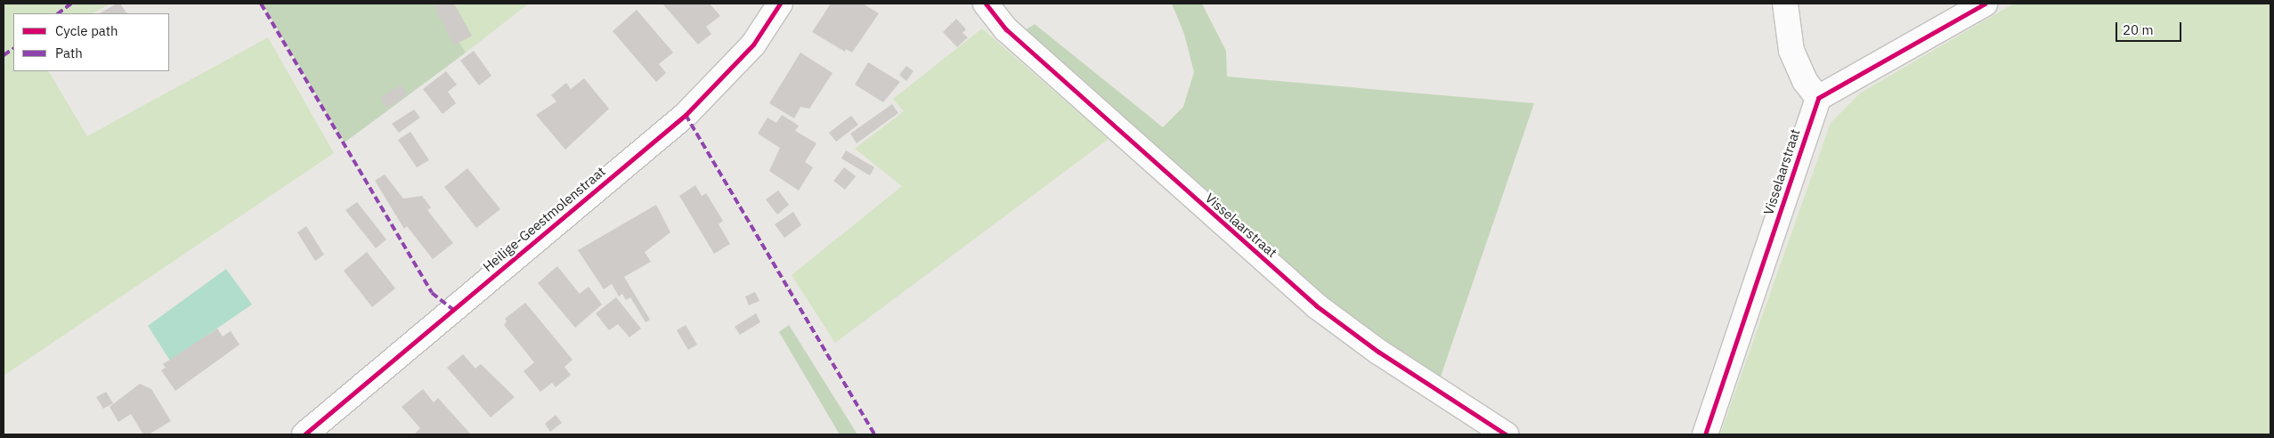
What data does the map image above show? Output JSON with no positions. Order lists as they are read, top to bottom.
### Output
{
  "streets": {
    "street": ["Visselaarstraat", "Heilige-Geestmolenstraat"]
  },
  "legend": ["Cycle path", "Path"],
  "scale_bar": "20 m"
}
